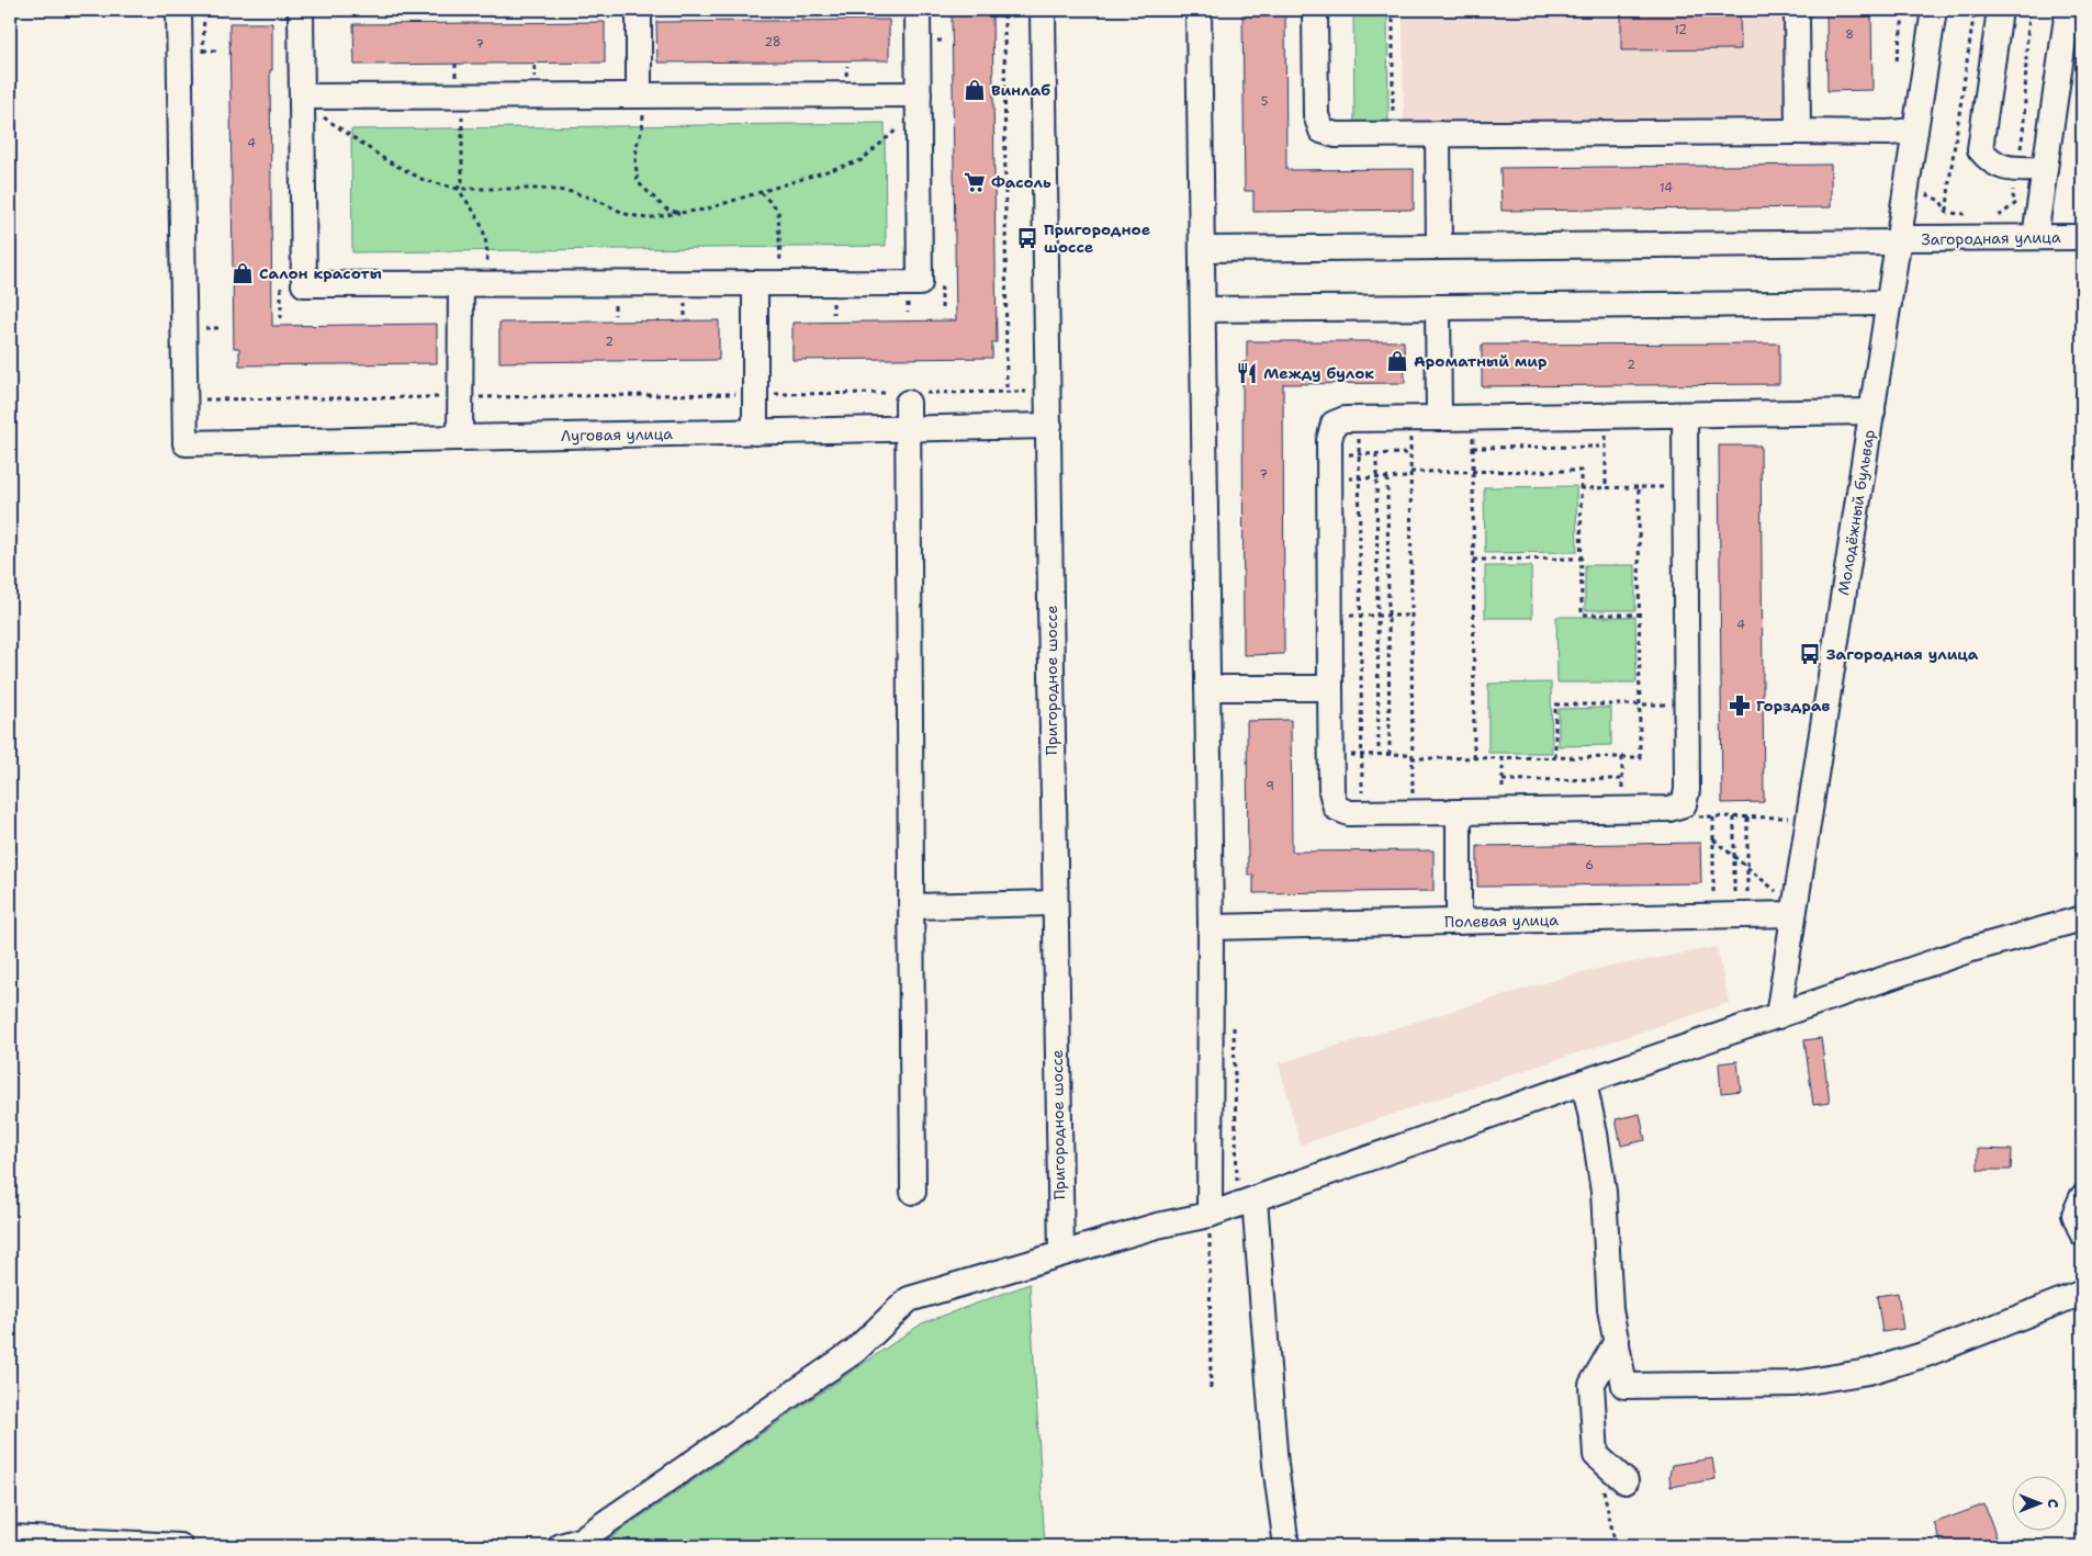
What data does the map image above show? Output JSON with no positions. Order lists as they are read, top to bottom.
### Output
{
  "streets": {
    "street": [
      "Загородная улица",
      "Луговая улица",
      "Молодёжный бульвар",
      "Пригородное шоссе",
      "Полевая улица"
    ]
  },
  "crossings": [
    ["Загородная улица", "Молодёжный бульвар"],
    ["Луговая улица", "Пригородное шоссе"],
    ["Молодёжный бульвар", "Полевая улица"]
  ],
  "places": {
    "shop": ["Винлаб", "Салон красоты", "Ароматный мир"],
    "supermarket": ["Фасоль"],
    "bus stop": ["Пригородное шоссе", "Загородная улица"],
    "restaurant": ["Между булок"],
    "pharmacy": ["Горздрав"]
  },
  "house_numbers": [
    "12",
    "8",
    "28",
    "7",
    "5",
    "4",
    "14",
    "2",
    "2",
    "7",
    "4",
    "9",
    "6"
  ],
  "north": "right"
}
